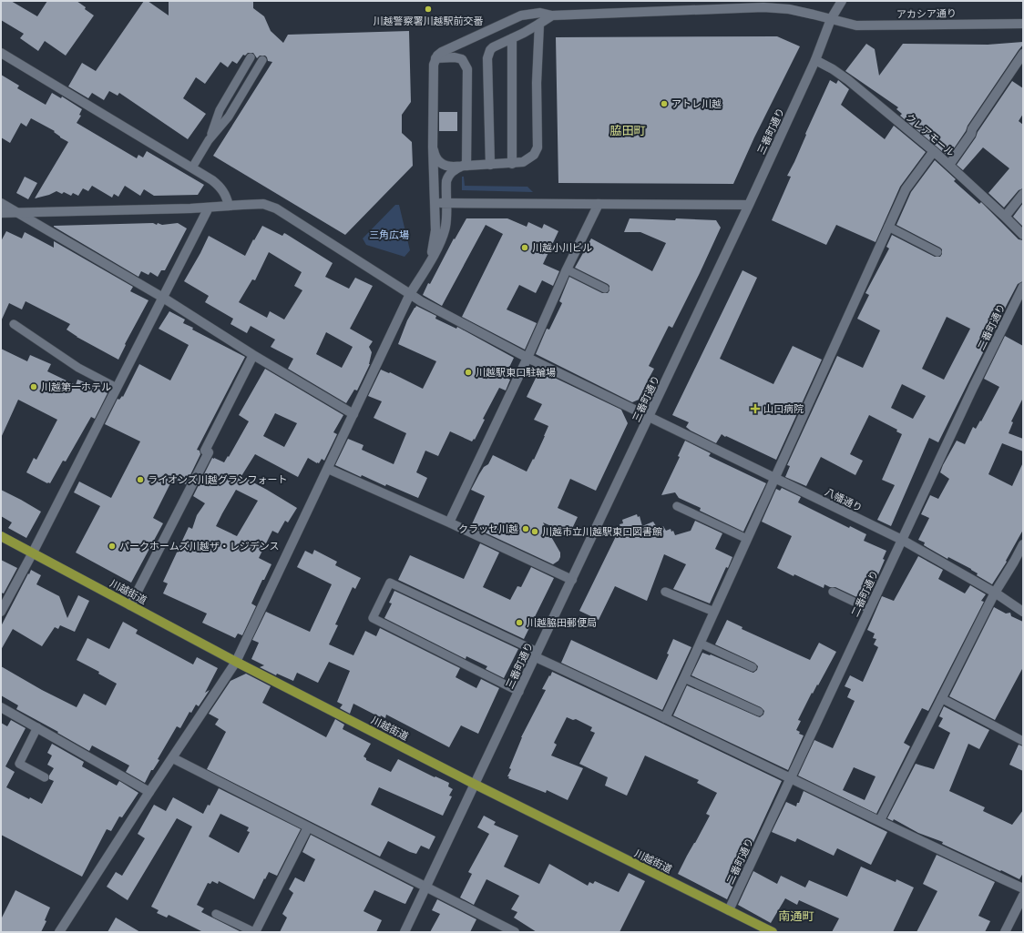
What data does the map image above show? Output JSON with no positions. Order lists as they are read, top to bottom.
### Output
{
  "streets": {
    "main road": ["川越街道"],
    "street": [
      "アカシア通り",
      "三番町通り",
      "クレアモール",
      "二番町通り",
      "八幡通り"
    ]
  },
  "crossings": [
    ["アカシア通り", "三番町通り"],
    ["三番町通り", "クレアモール"],
    ["三番町通り", "八幡通り"],
    ["三番町通り", "川越街道"],
    ["二番町通り", "八幡通り"],
    ["二番町通り", "川越街道"]
  ],
  "districts": ["脇田町", "南通町"],
  "parks": ["三角広場"],
  "places": {
    "other": [
      "川越警察署川越駅前交番",
      "アトレ川越",
      "川越小川ビル",
      "川越駅東口駐輪場",
      "川越第一ホテル",
      "ライオンズ川越グランフォート",
      "クラッセ川越",
      "川越市立川越駅東口図書館",
      "パークホームズ川越ザ・レジデンス",
      "川越脇田郵便局"
    ],
    "health": ["山口病院"]
  }
}
